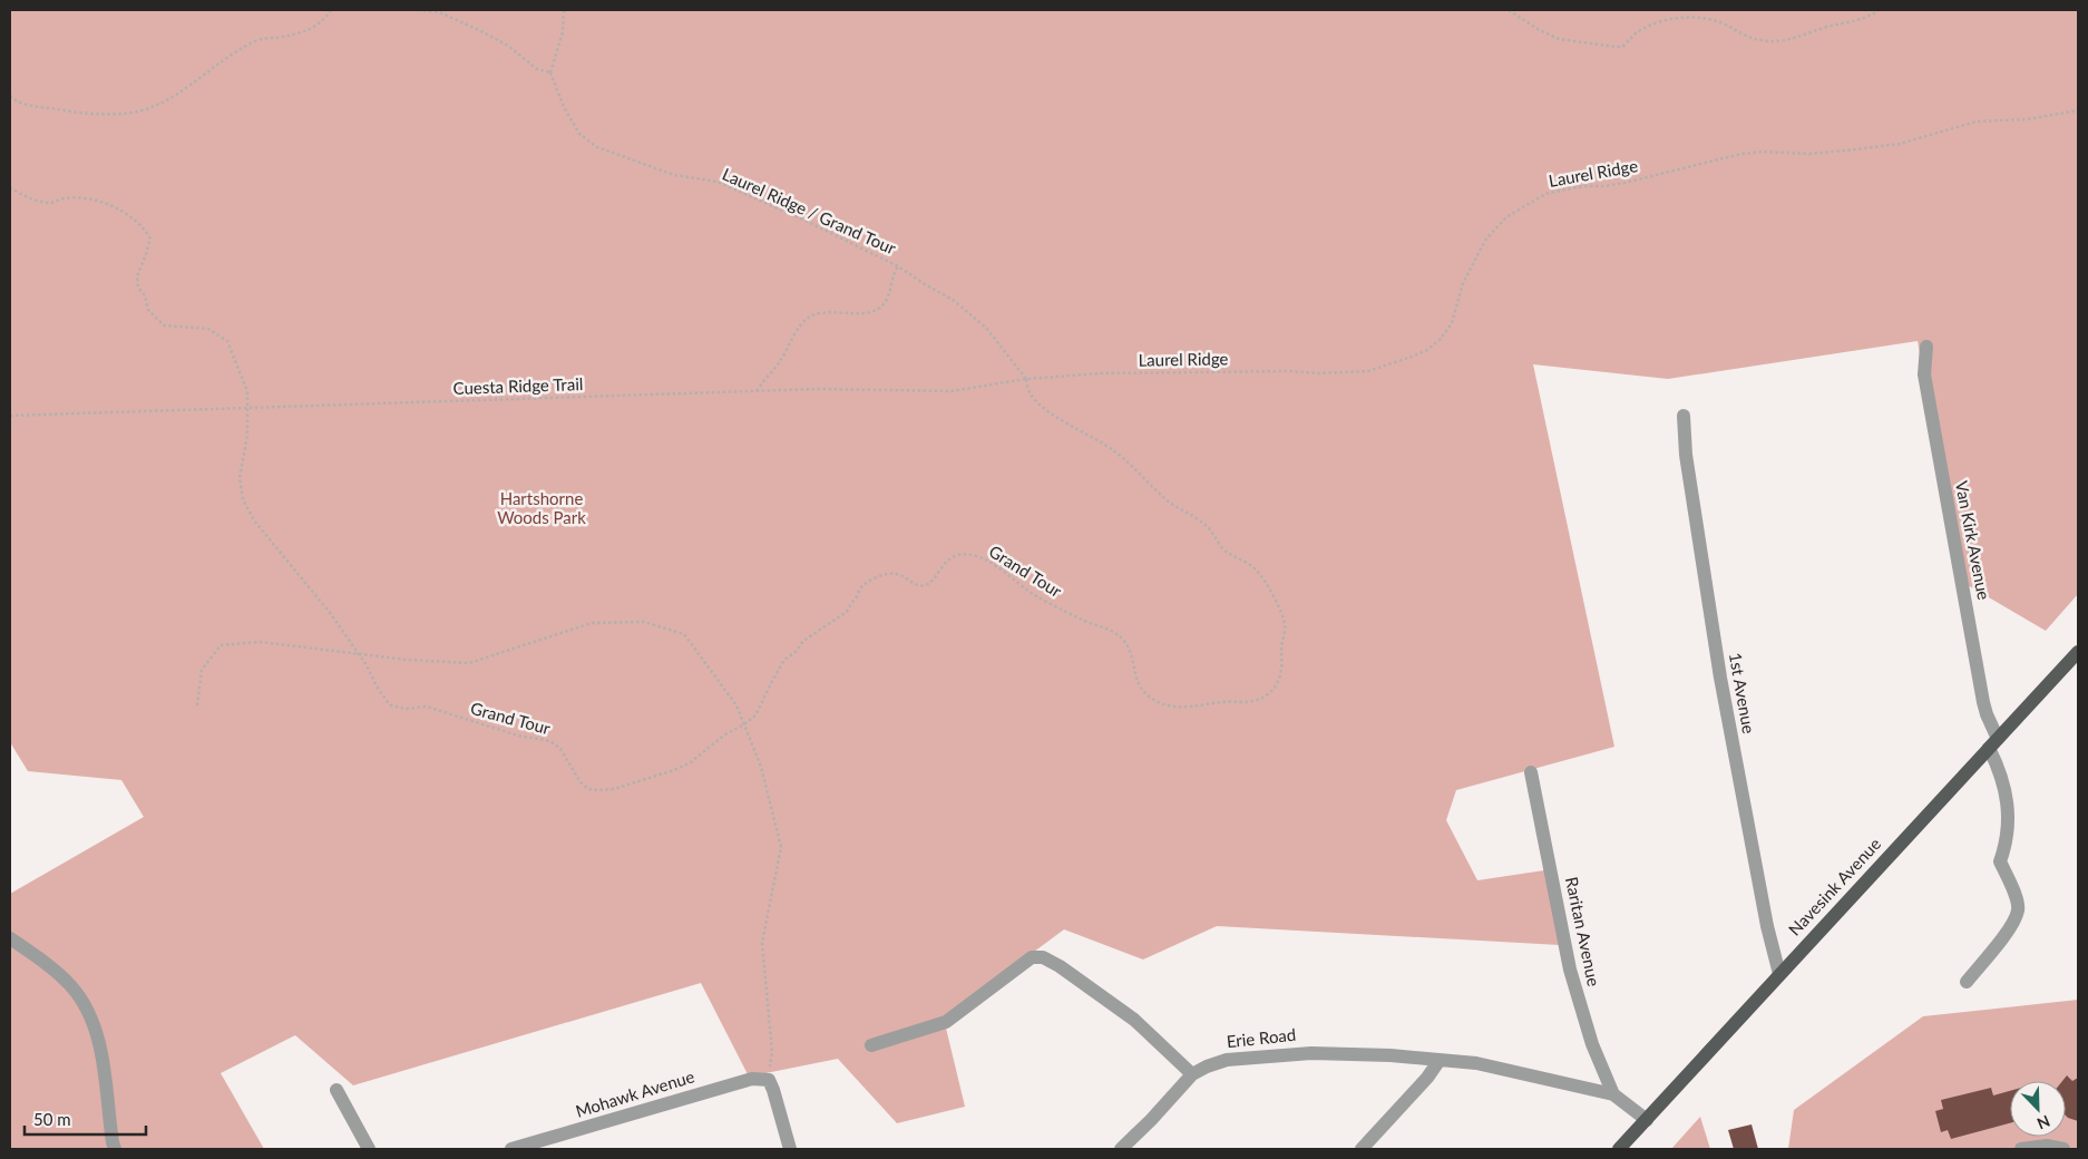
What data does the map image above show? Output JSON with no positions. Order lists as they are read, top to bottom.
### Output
{
  "streets": {
    "main road": ["Navesink Avenue"],
    "street": [
      "Van Kirk Avenue",
      "1st Avenue",
      "Raritan Avenue",
      "Erie Road",
      "Mohawk Avenue"
    ],
    "path": [
      "Laurel Ridge",
      "Laurel Ridge / Grand Tour",
      "Cuesta Ridge Trail",
      "Grand Tour"
    ]
  },
  "crossings": [
    ["Laurel Ridge", "Laurel Ridge / Grand Tour"],
    ["Laurel Ridge", "Cuesta Ridge Trail"],
    ["Laurel Ridge", "Grand Tour"],
    ["Laurel Ridge / Grand Tour", "Cuesta Ridge Trail"],
    ["Laurel Ridge / Grand Tour", "Grand Tour"],
    ["Cuesta Ridge Trail", "Grand Tour"],
    ["Van Kirk Avenue", "Navesink Avenue"],
    ["1st Avenue", "Navesink Avenue"],
    ["Navesink Avenue", "Erie Road"],
    ["Raritan Avenue", "Erie Road"]
  ],
  "parks": ["Hartshorne Woods Park"],
  "scale_bar": "50 m",
  "north": "bottom right"
}
